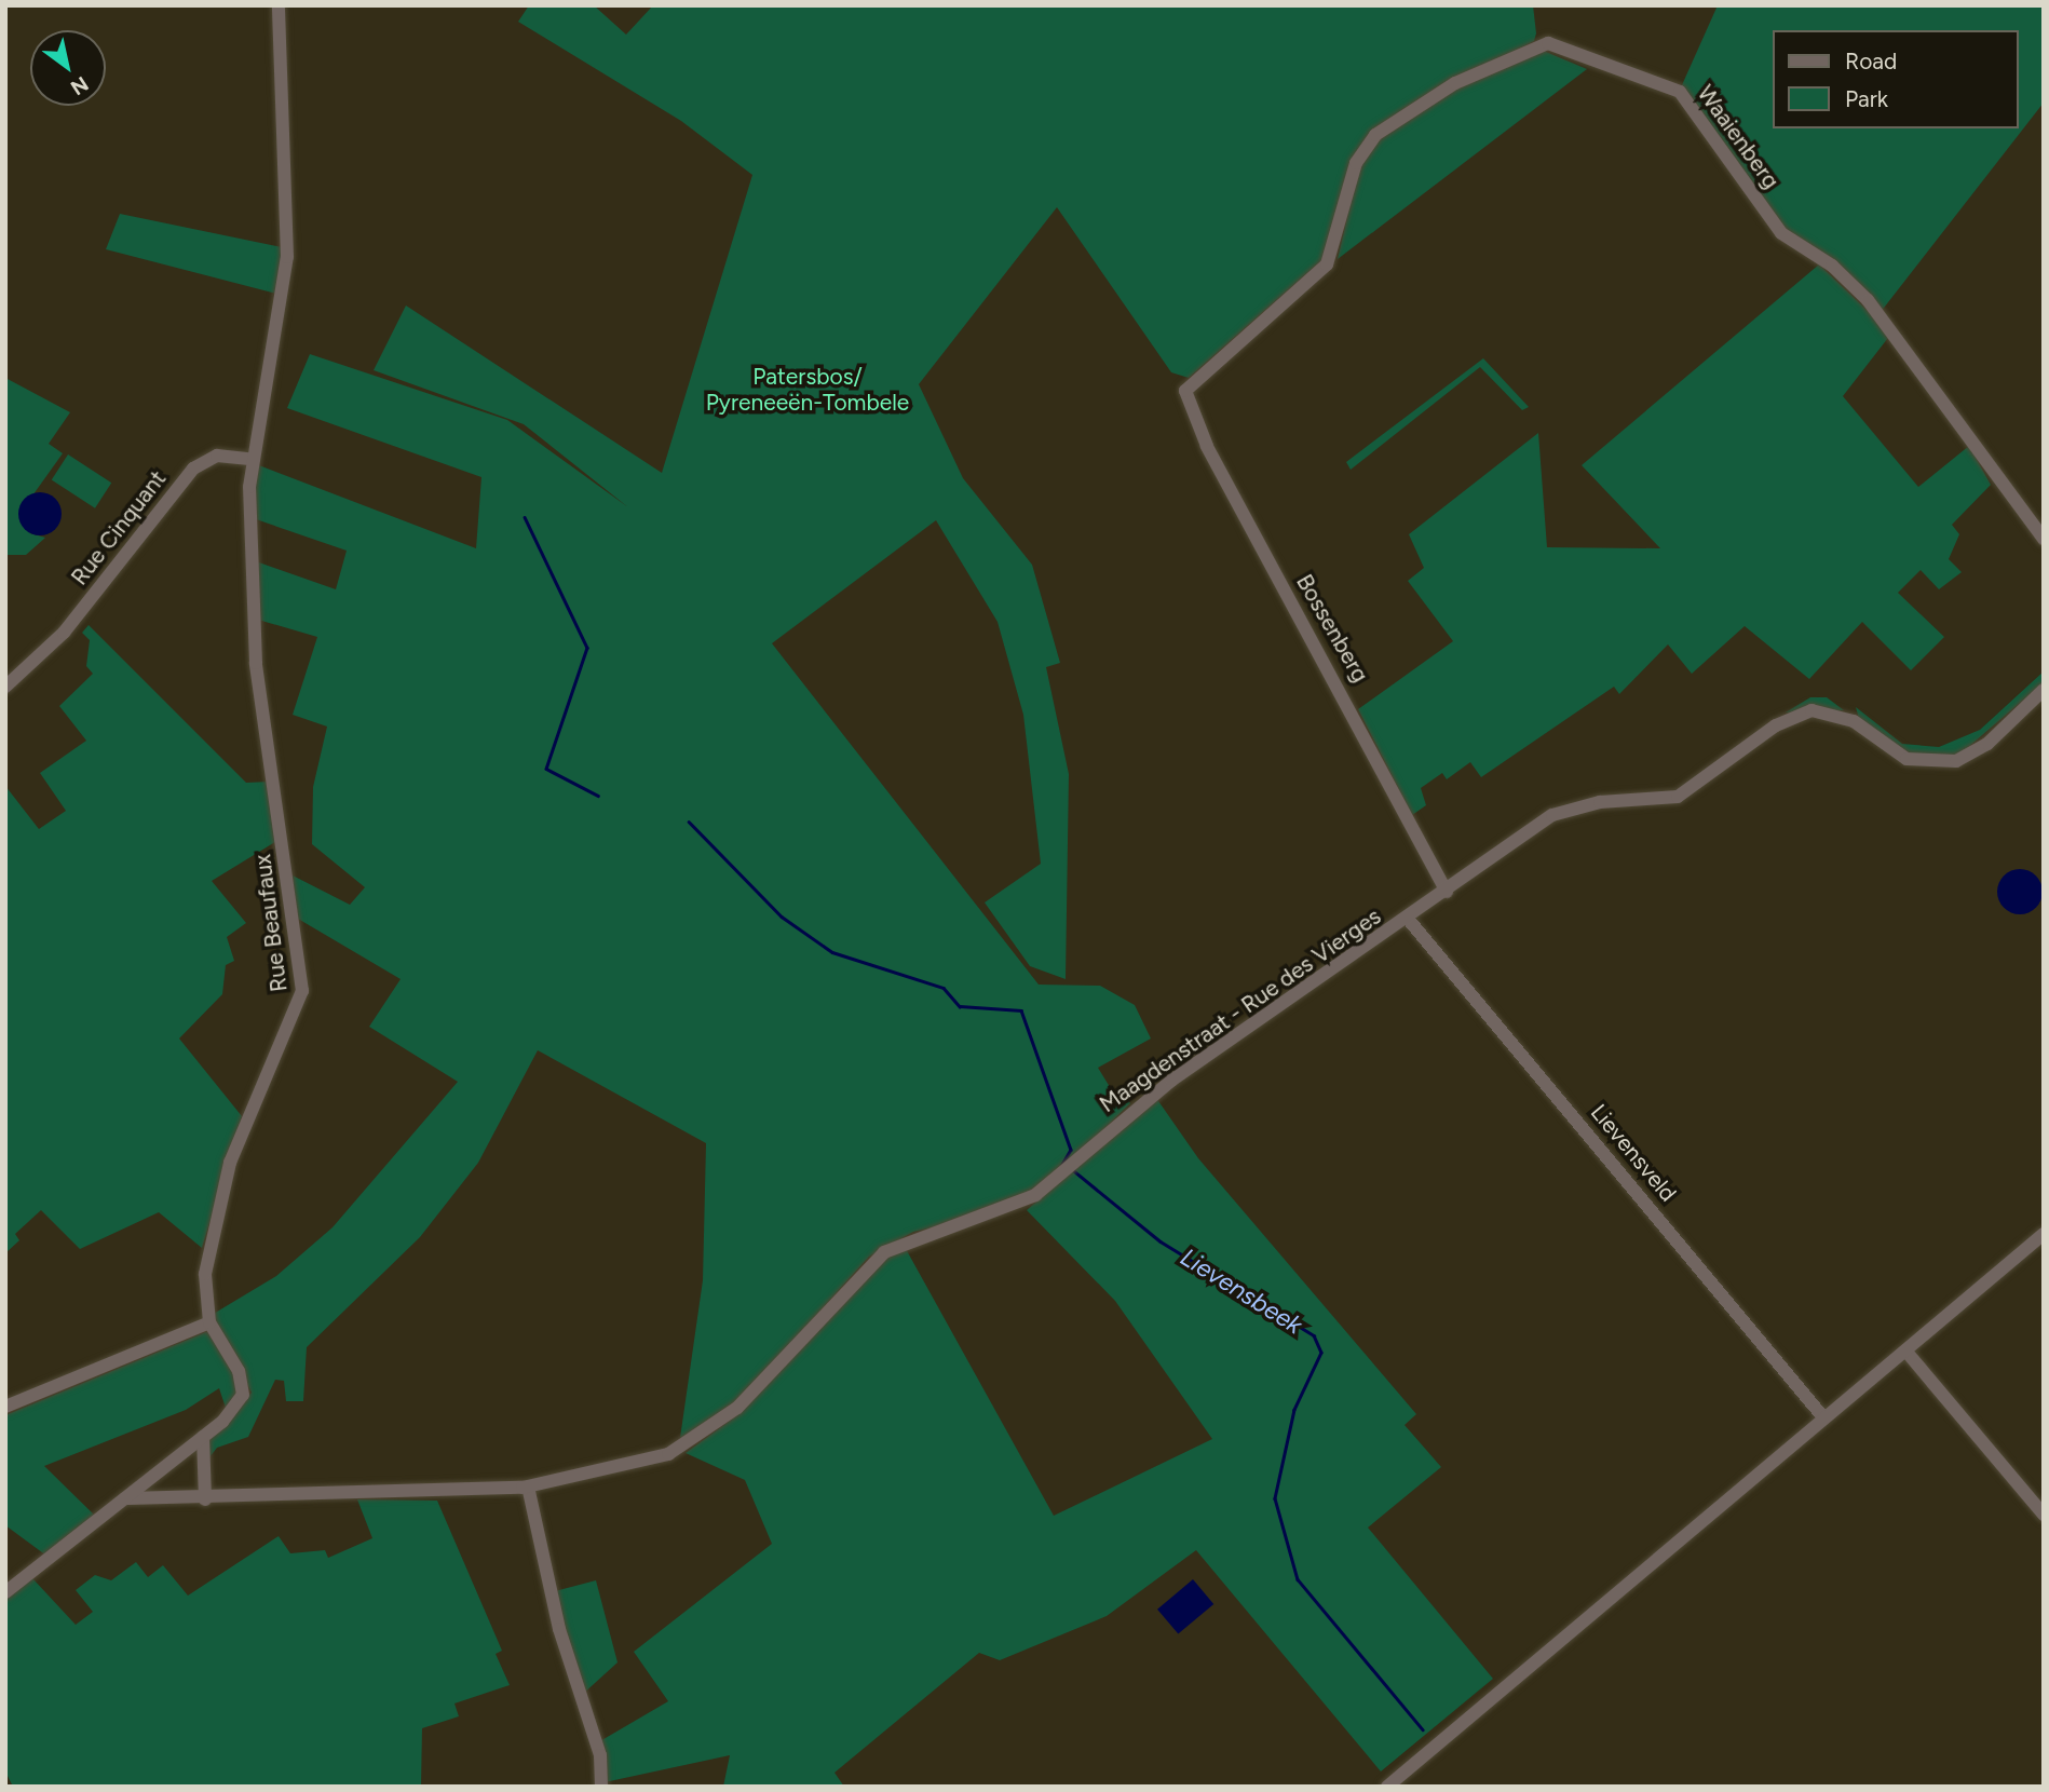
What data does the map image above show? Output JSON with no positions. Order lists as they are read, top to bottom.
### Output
{
  "streets": {
    "street": [
      "Waaienberg",
      "Rue Cinquant",
      "Bossenberg",
      "Rue Beaufaux",
      "Maagdenstraat - Rue des Vierges",
      "Lievensveld"
    ]
  },
  "crossings": [
    ["Waaienberg", "Bossenberg"],
    ["Rue Cinquant", "Rue Beaufaux"],
    ["Bossenberg", "Maagdenstraat - Rue des Vierges"],
    ["Maagdenstraat - Rue des Vierges", "Lievensveld"]
  ],
  "water": ["Lievensbeek"],
  "parks": ["Patersbos/ Pyreneeën-Tombele"],
  "legend": ["Road", "Park"],
  "north": "bottom right"
}
